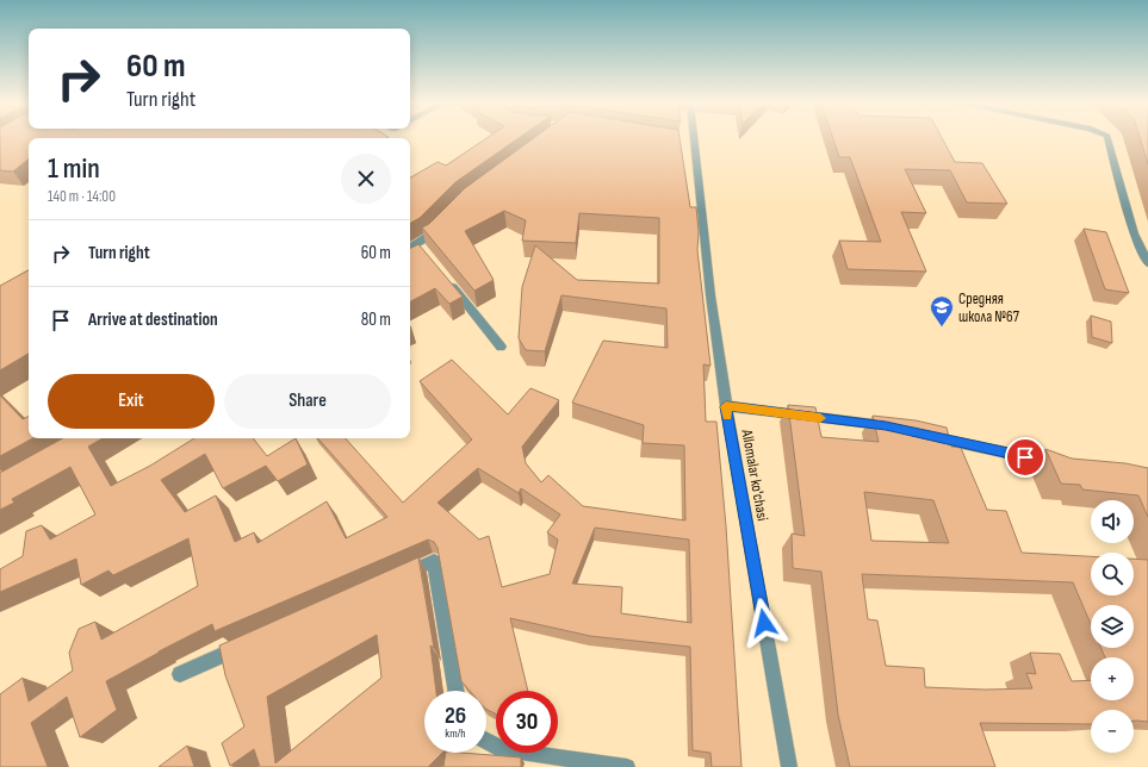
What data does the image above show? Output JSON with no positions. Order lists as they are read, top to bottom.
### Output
{
  "streets": {
    "street": ["Allomalar ko'chasi"]
  },
  "places": {
    "school or university": ["Средняя школа №67"]
  },
  "page": {
    "turn": ["60 m", "Turn right"],
    "heading": ["1 min", "140 m · 14:00"],
    "list": [
      {
        "name": "Turn right",
        "value": "60 m"
      },
      {
        "name": "Arrive at destination",
        "value": "80 m"
      }
    ],
    "buttons": ["Exit", "Share"],
    "map_buttons": ["+", "−"],
    "speed": "26 km/h",
    "limit": "30"
  }
}
